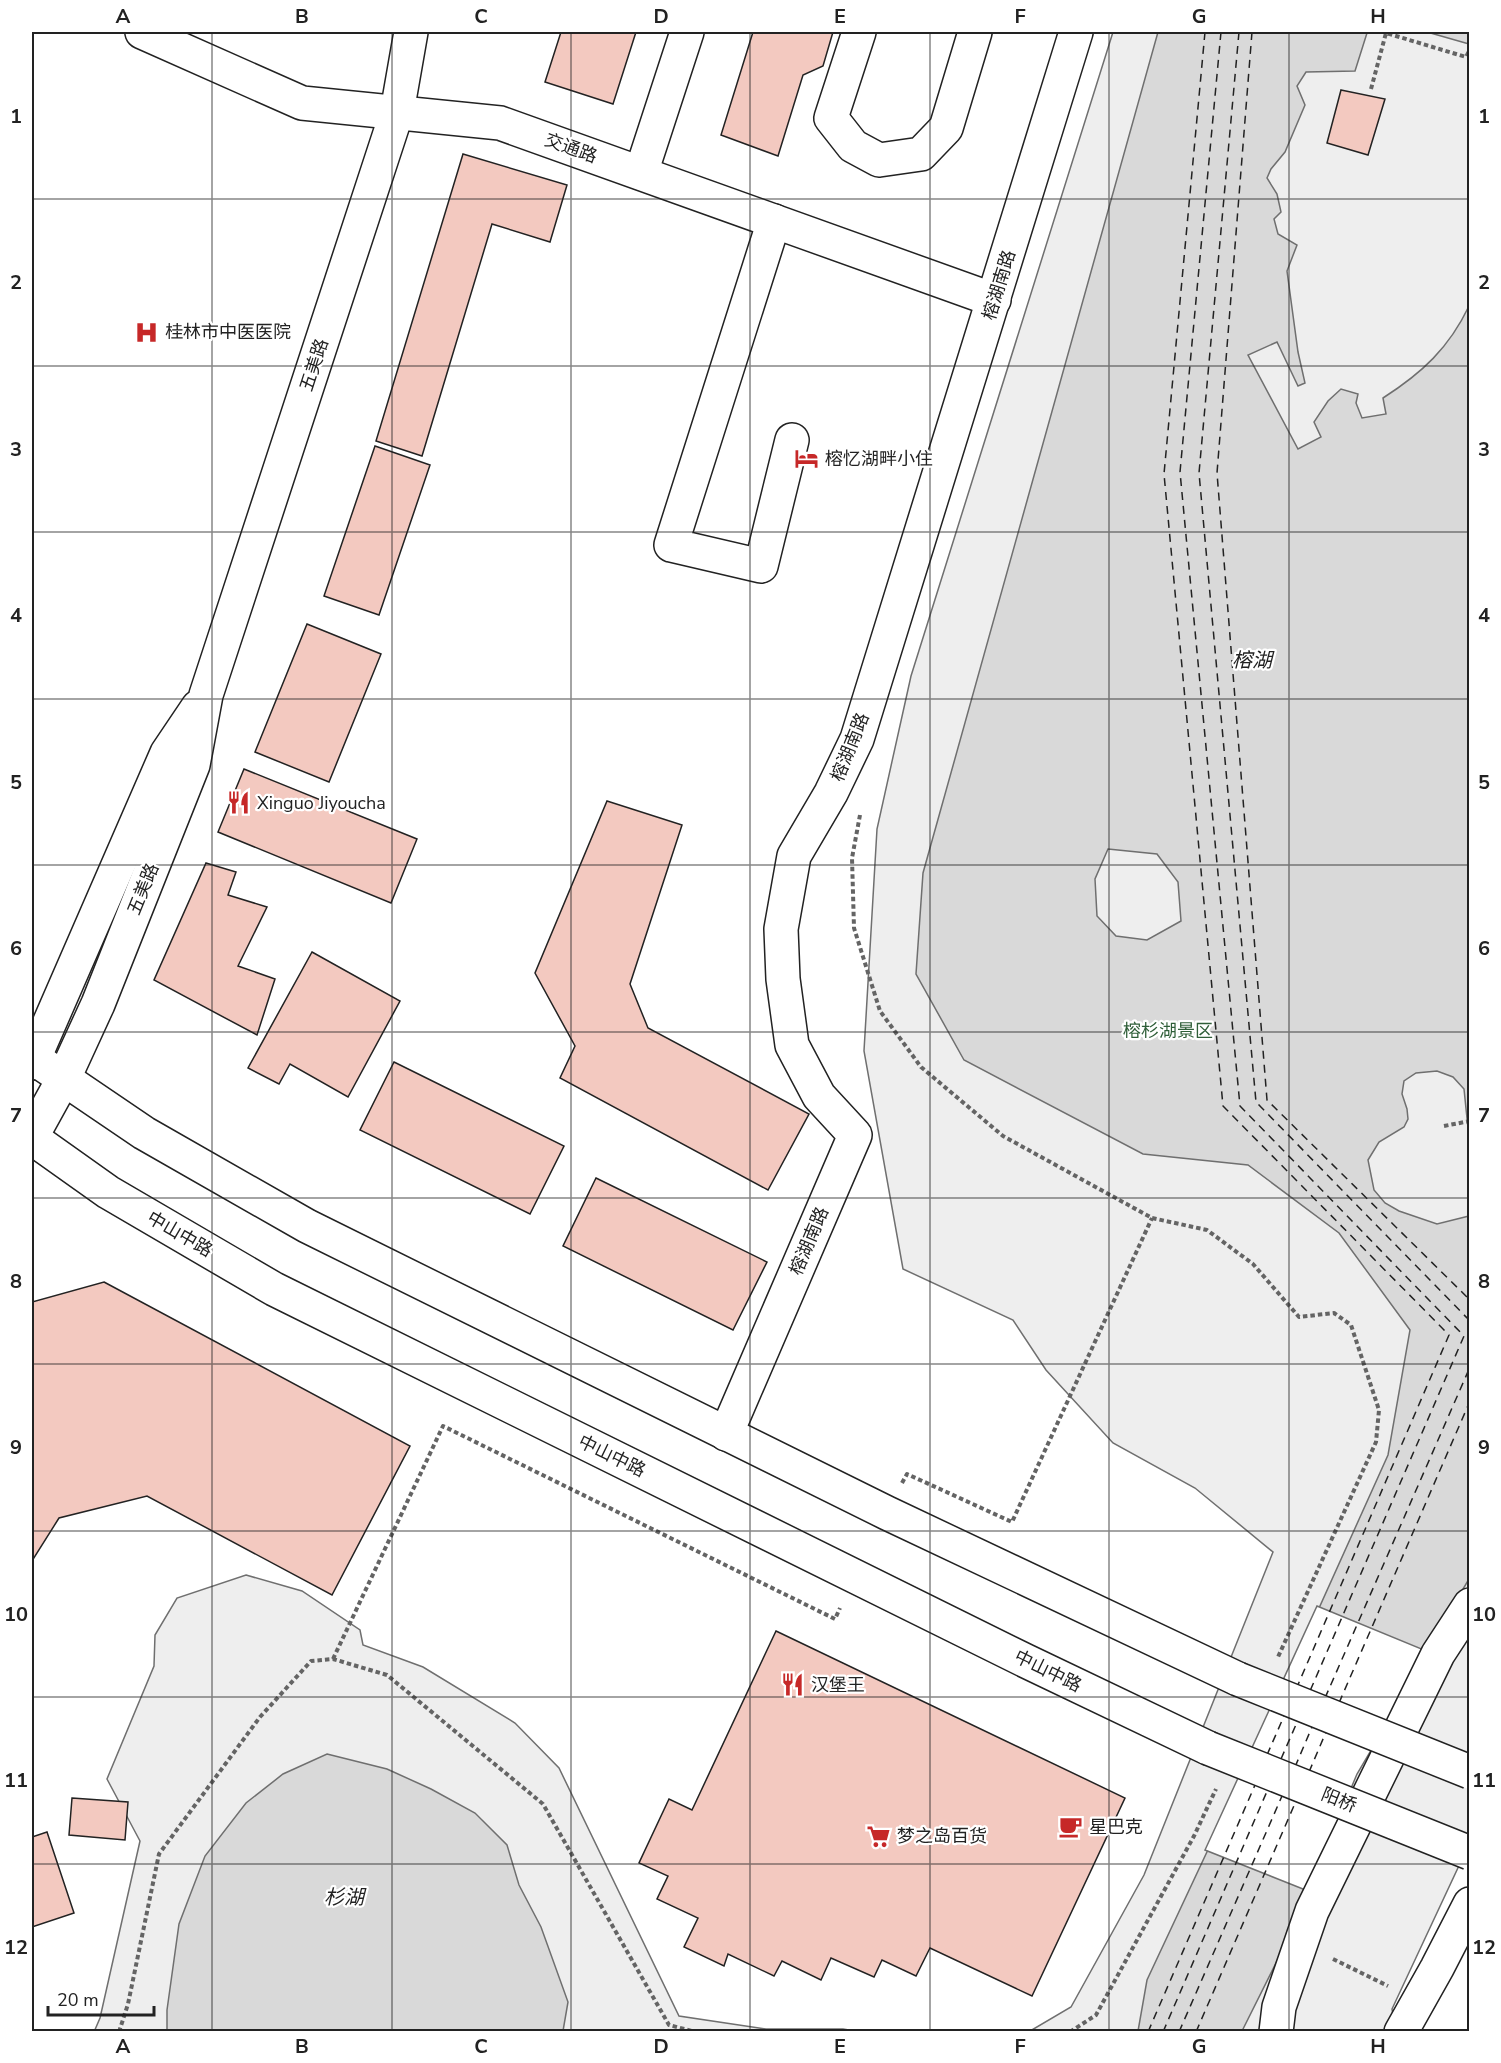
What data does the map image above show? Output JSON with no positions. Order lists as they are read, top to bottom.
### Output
{
  "streets": {
    "main road": [
      "交通路",
      "榕湖南路",
      "五美路",
      "中山中路",
      "阳桥"
    ]
  },
  "crossings": [
    ["交通路", "榕湖南路"],
    ["交通路", "五美路"],
    ["五美路", "中山中路"],
    ["中山中路", "阳桥"]
  ],
  "water": ["榕湖", "杉湖"],
  "parks": ["榕杉湖景区"],
  "places": {
    "hospital": ["桂林市中医医院"],
    "hotel": ["榕忆湖畔小住"],
    "restaurant": ["Xinguo Jiyoucha", "汉堡王"],
    "cafe": ["星巴克"],
    "supermarket": ["梦之岛百货"]
  },
  "scale_bar": "20 m",
  "grid": {
    "columns": [
      "A",
      "B",
      "C",
      "D",
      "E",
      "F",
      "G",
      "H"
    ],
    "rows": [
      "1",
      "2",
      "3",
      "4",
      "5",
      "6",
      "7",
      "8",
      "9",
      "10",
      "11",
      "12"
    ]
  }
}
